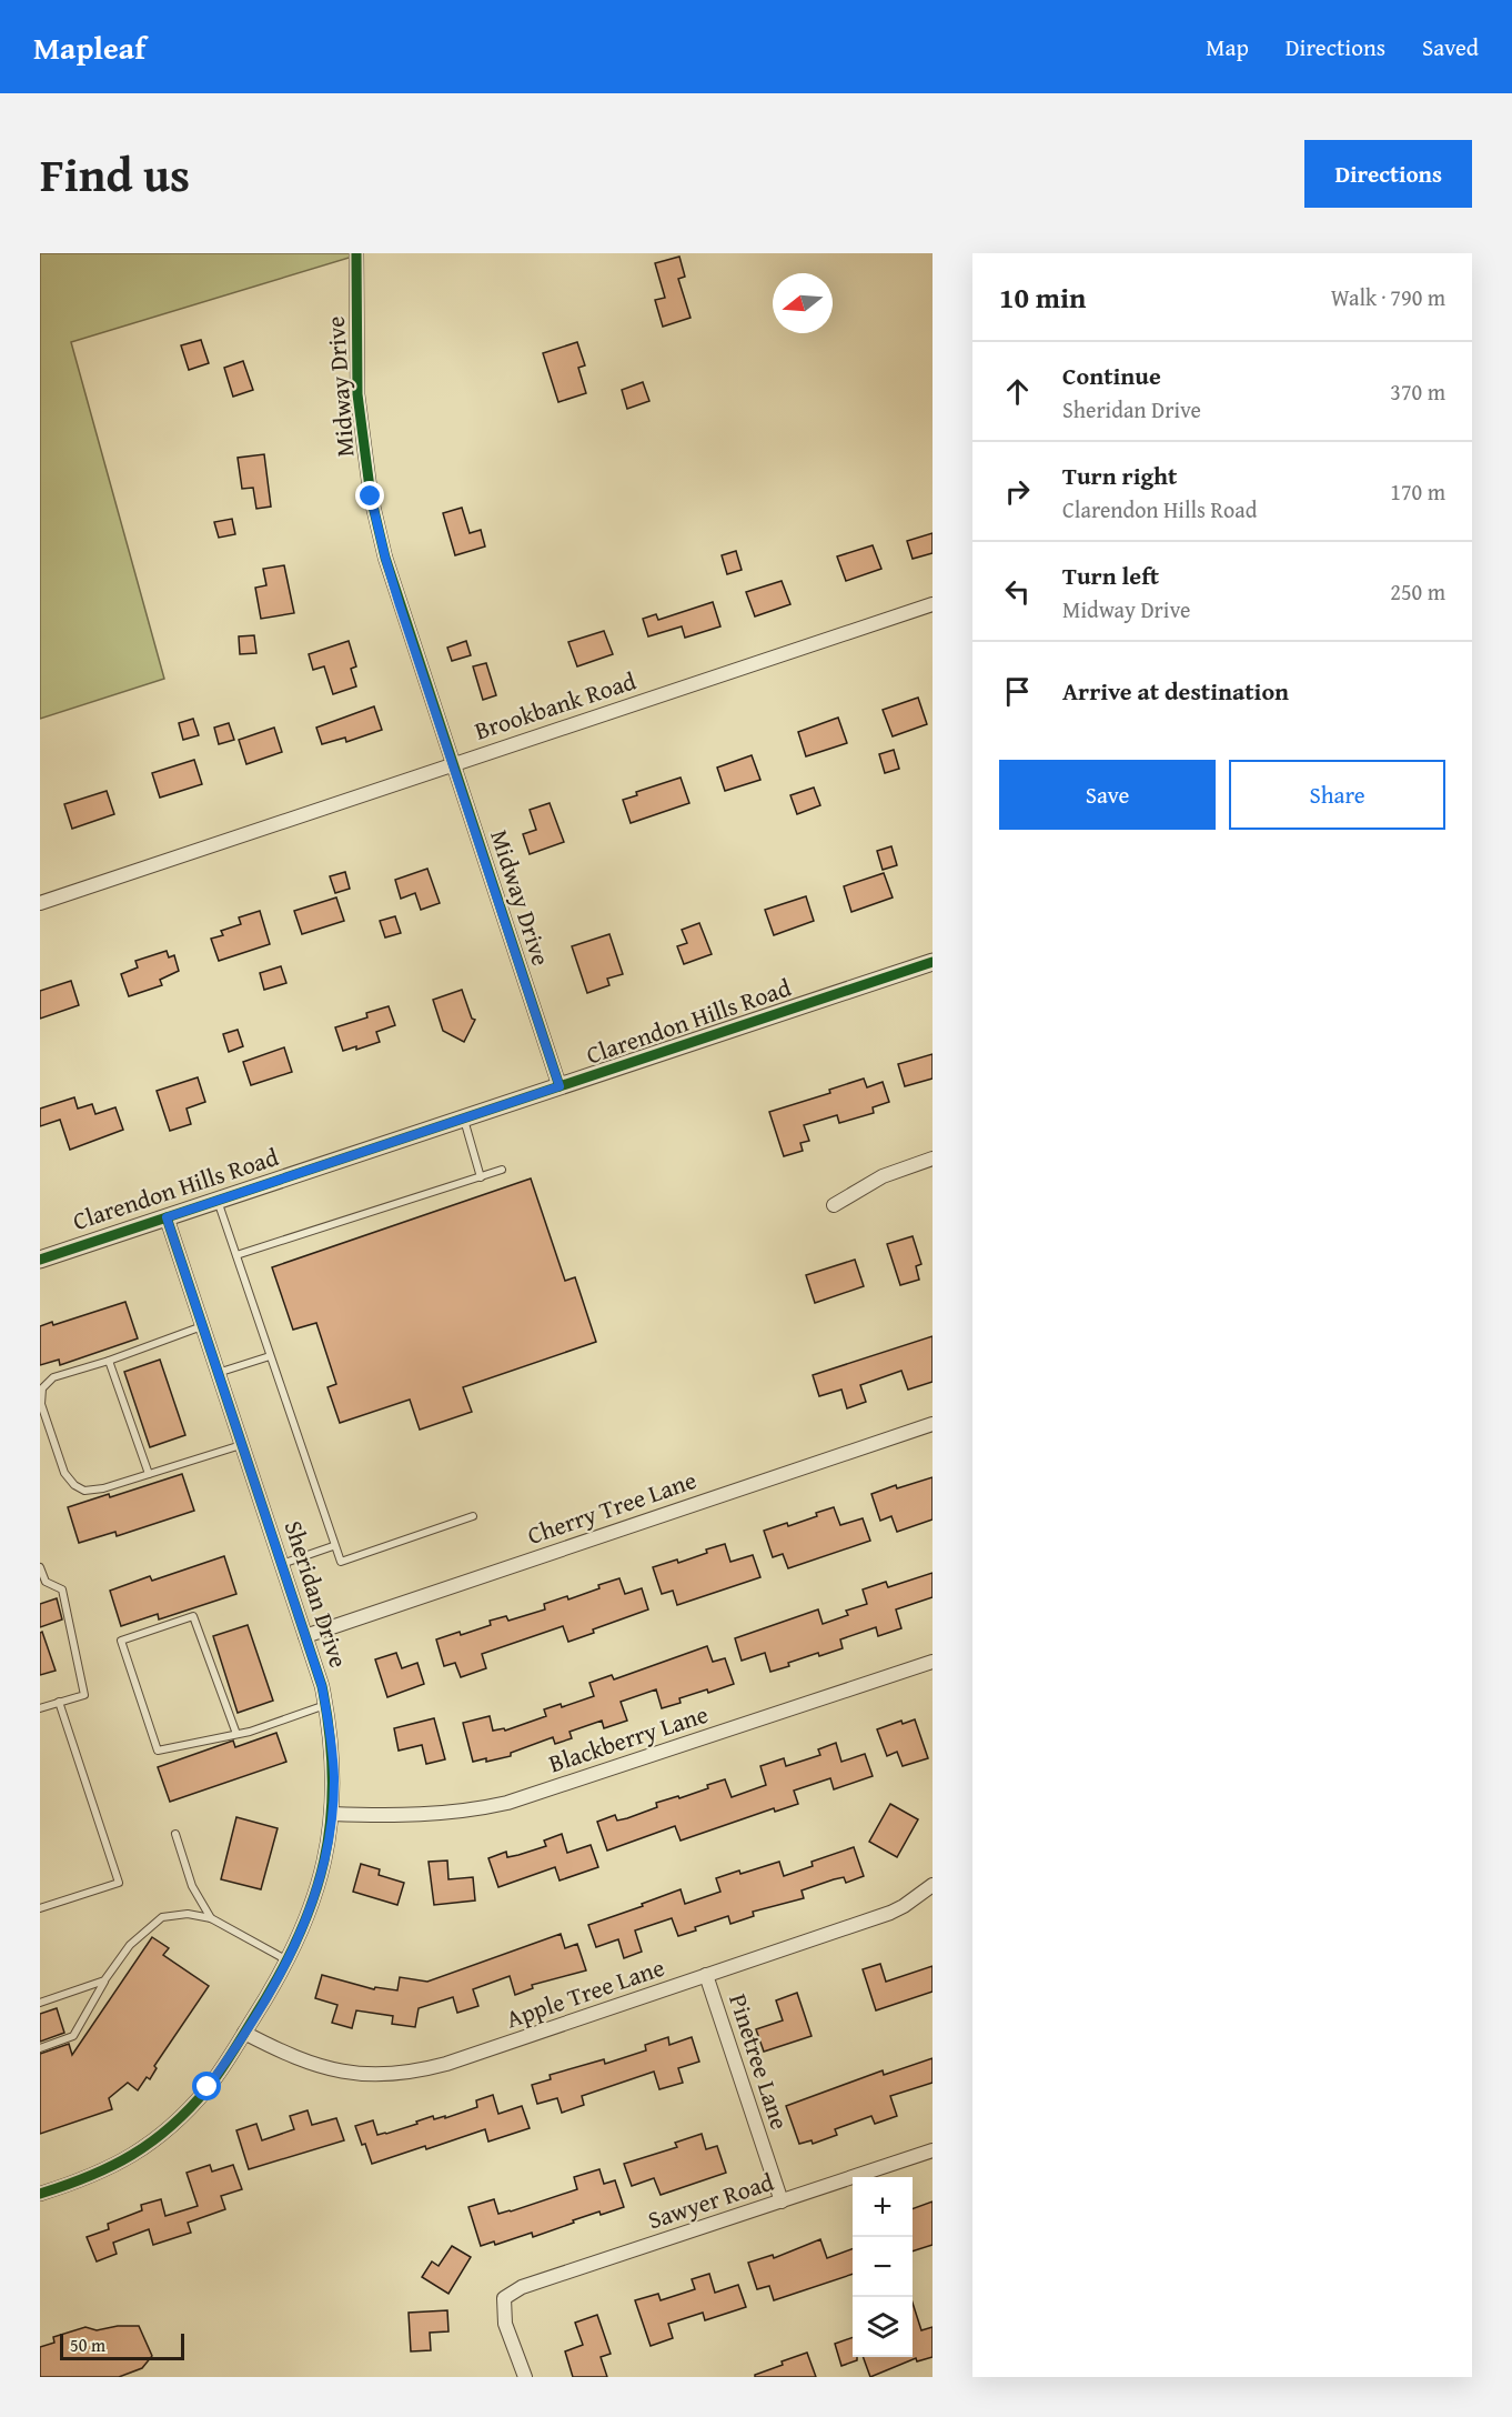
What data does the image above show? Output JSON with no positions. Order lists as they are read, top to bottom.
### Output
{
  "streets": {
    "street": [
      "Midway Drive",
      "Brookbank Road",
      "Clarendon Hills Road",
      "Cherry Tree Lane",
      "Sheridan Drive",
      "Blackberry Lane",
      "Apple Tree Lane",
      "Pinetree Lane",
      "Sawyer Road"
    ]
  },
  "crossings": [
    ["Midway Drive", "Brookbank Road"],
    ["Midway Drive", "Clarendon Hills Road"],
    ["Clarendon Hills Road", "Sheridan Drive"],
    ["Cherry Tree Lane", "Sheridan Drive"],
    ["Sheridan Drive", "Blackberry Lane"],
    ["Sheridan Drive", "Apple Tree Lane"],
    ["Apple Tree Lane", "Pinetree Lane"],
    ["Pinetree Lane", "Sawyer Road"]
  ],
  "scale_bar": "50 m",
  "north": "left",
  "page": {
    "header": "Mapleaf",
    "nav": ["Map", "Directions", "Saved"],
    "title": "Find us",
    "buttons": [
      "Directions",
      ["Save", "Share"]
    ],
    "heading": ["10 min", "Walk · 790 m"],
    "list": [
      ["Continue", "Sheridan Drive", "370 m"],
      ["Turn right", "Clarendon Hills Road", "170 m"],
      ["Turn left", "Midway Drive", "250 m"],
      "Arrive at destination"
    ],
    "map_buttons": ["+", "−"],
    "scale": "50 m"
  }
}
